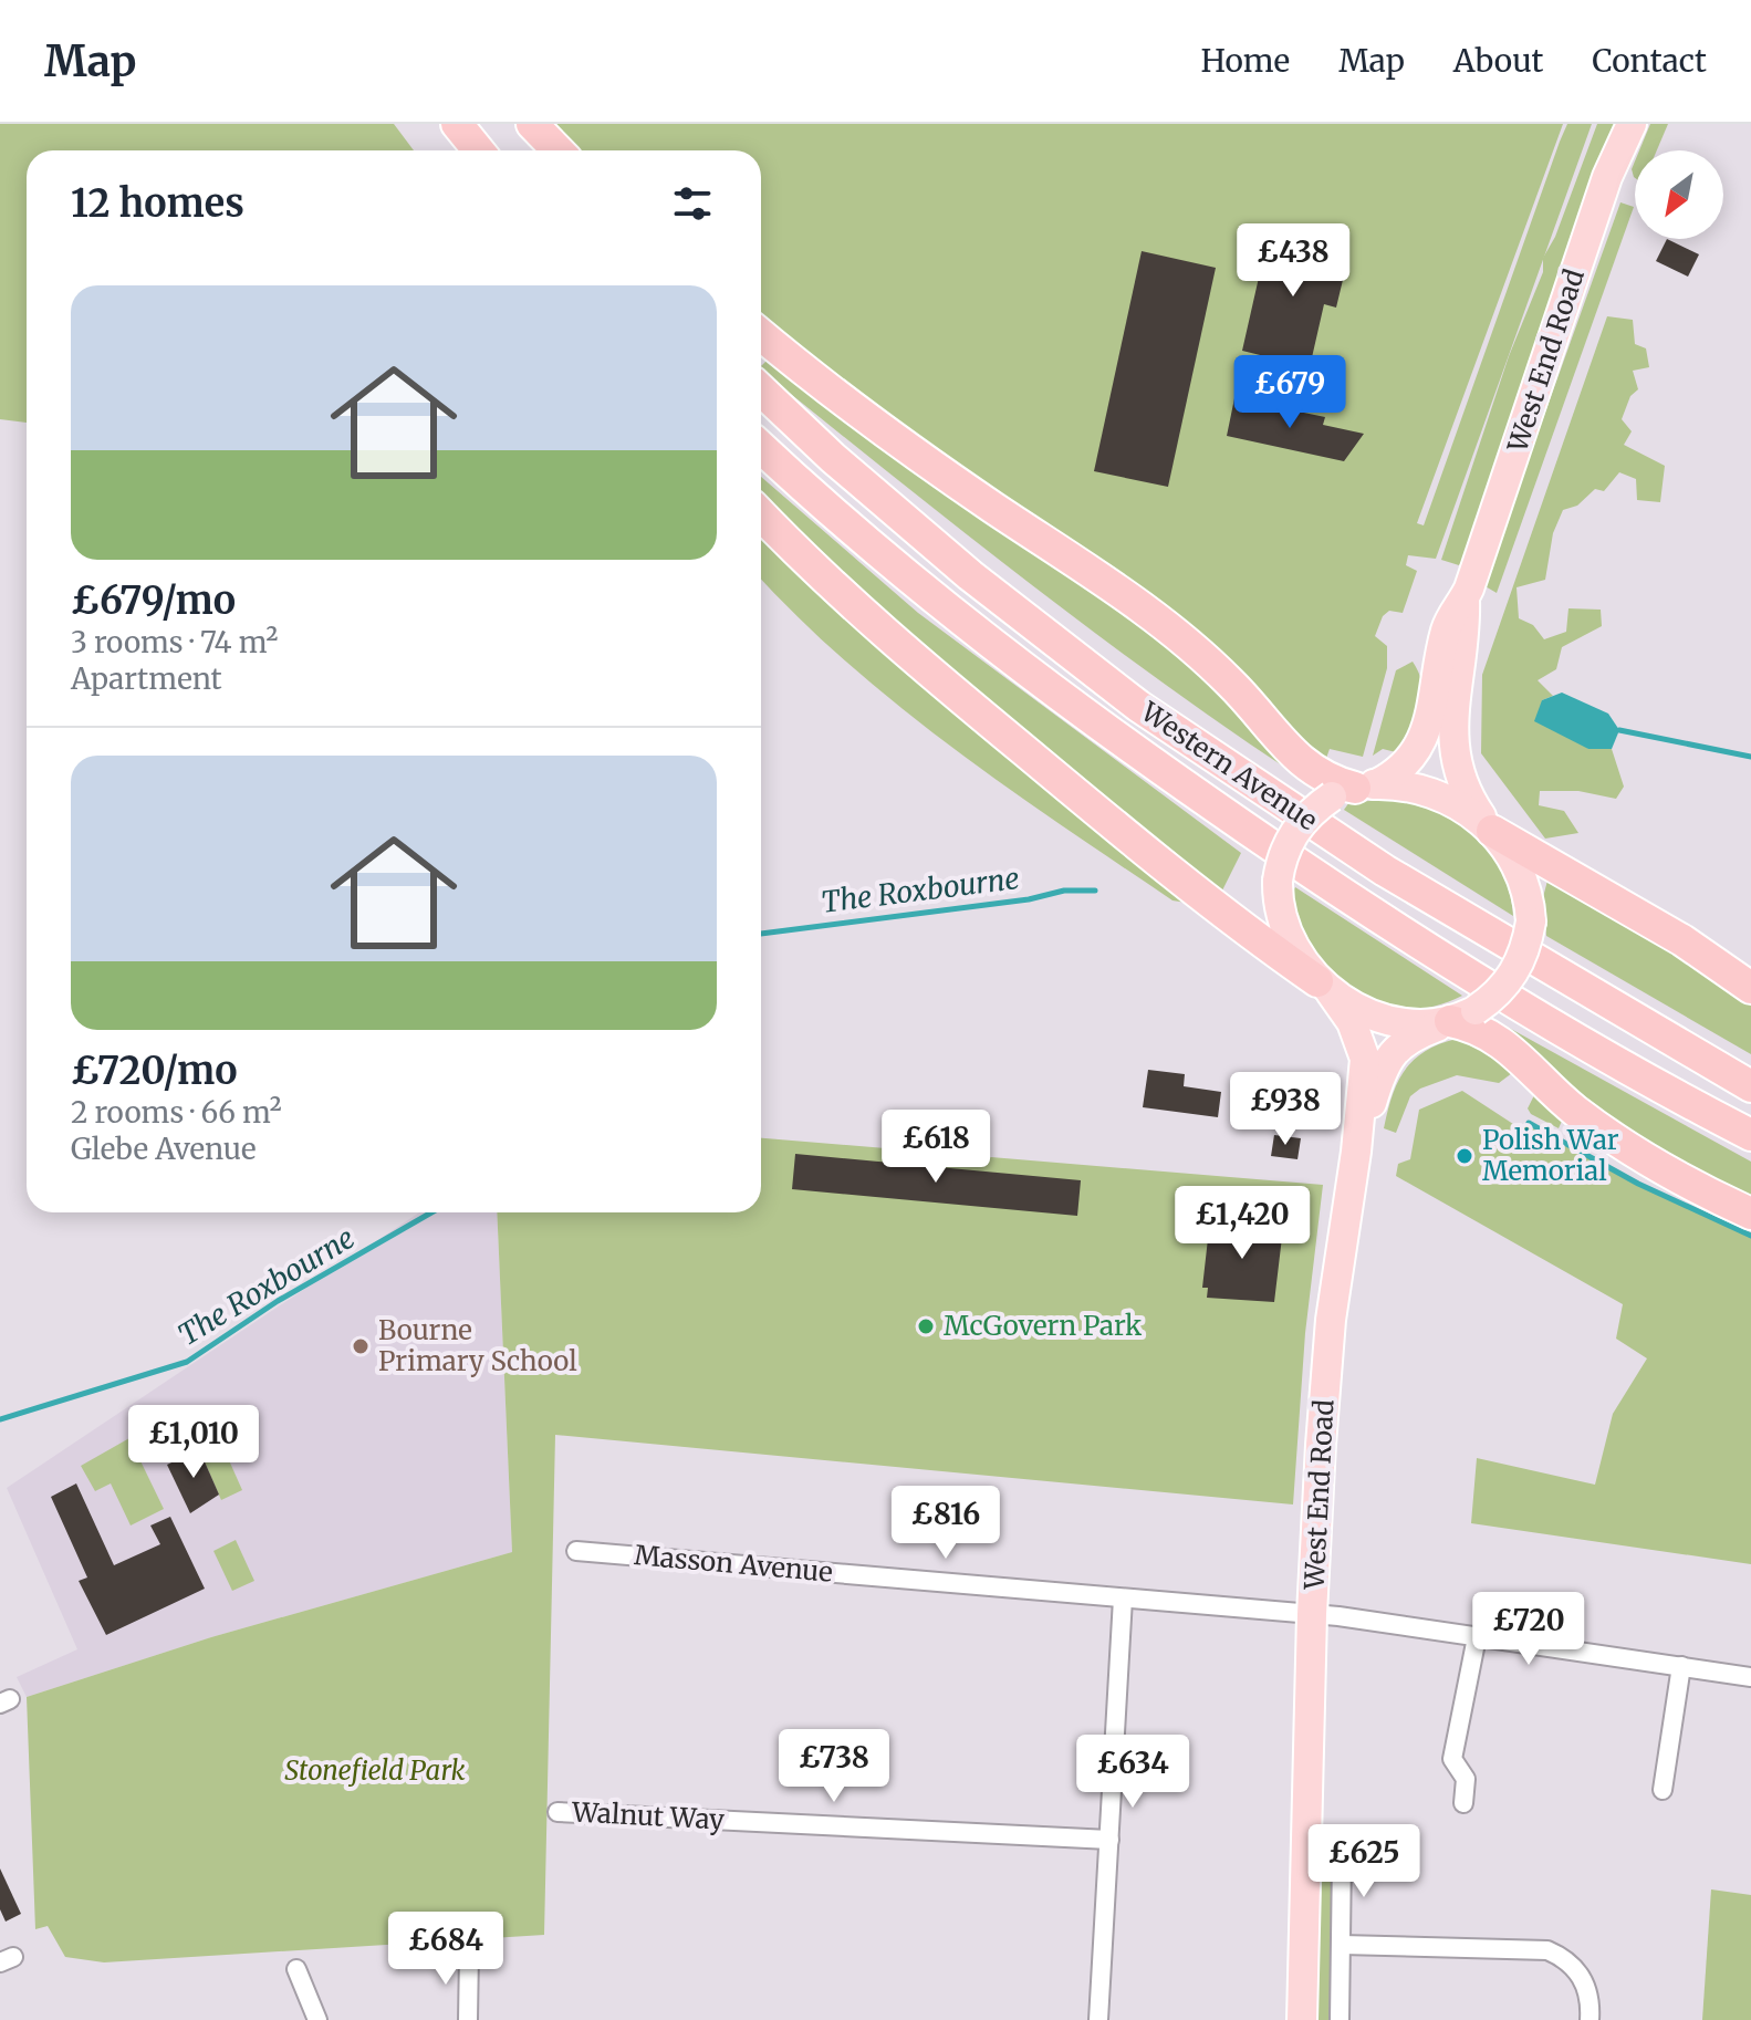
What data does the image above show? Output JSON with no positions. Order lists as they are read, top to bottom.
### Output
{
  "streets": {
    "highway": ["Western Avenue"],
    "main road": ["West End Road"],
    "street": ["Masson Avenue", "Walnut Way"]
  },
  "crossings": [
    ["West End Road", "Masson Avenue"]
  ],
  "water": ["The Roxbourne"],
  "parks": ["Stonefield Park"],
  "places": ["Polish War Memorial", "McGovern Park", "Bourne Primary School"],
  "north": "bottom left",
  "page": {
    "header": "Map",
    "nav": [
      "Home",
      "Map",
      "About",
      "Contact"
    ],
    "heading": "12 homes",
    "price": [
      "£438",
      "£679",
      "£938",
      "£618",
      "£1,420",
      "£1,010",
      "£816",
      "£720",
      "£738",
      "£634",
      "£625",
      "£684"
    ],
    "list": [
      {
        "name": "£679/mo",
        "note": "3 rooms · 74 m² · Apartment"
      },
      {
        "name": "£720/mo",
        "note": "2 rooms · 66 m² · Glebe Avenue"
      }
    ]
  }
}
